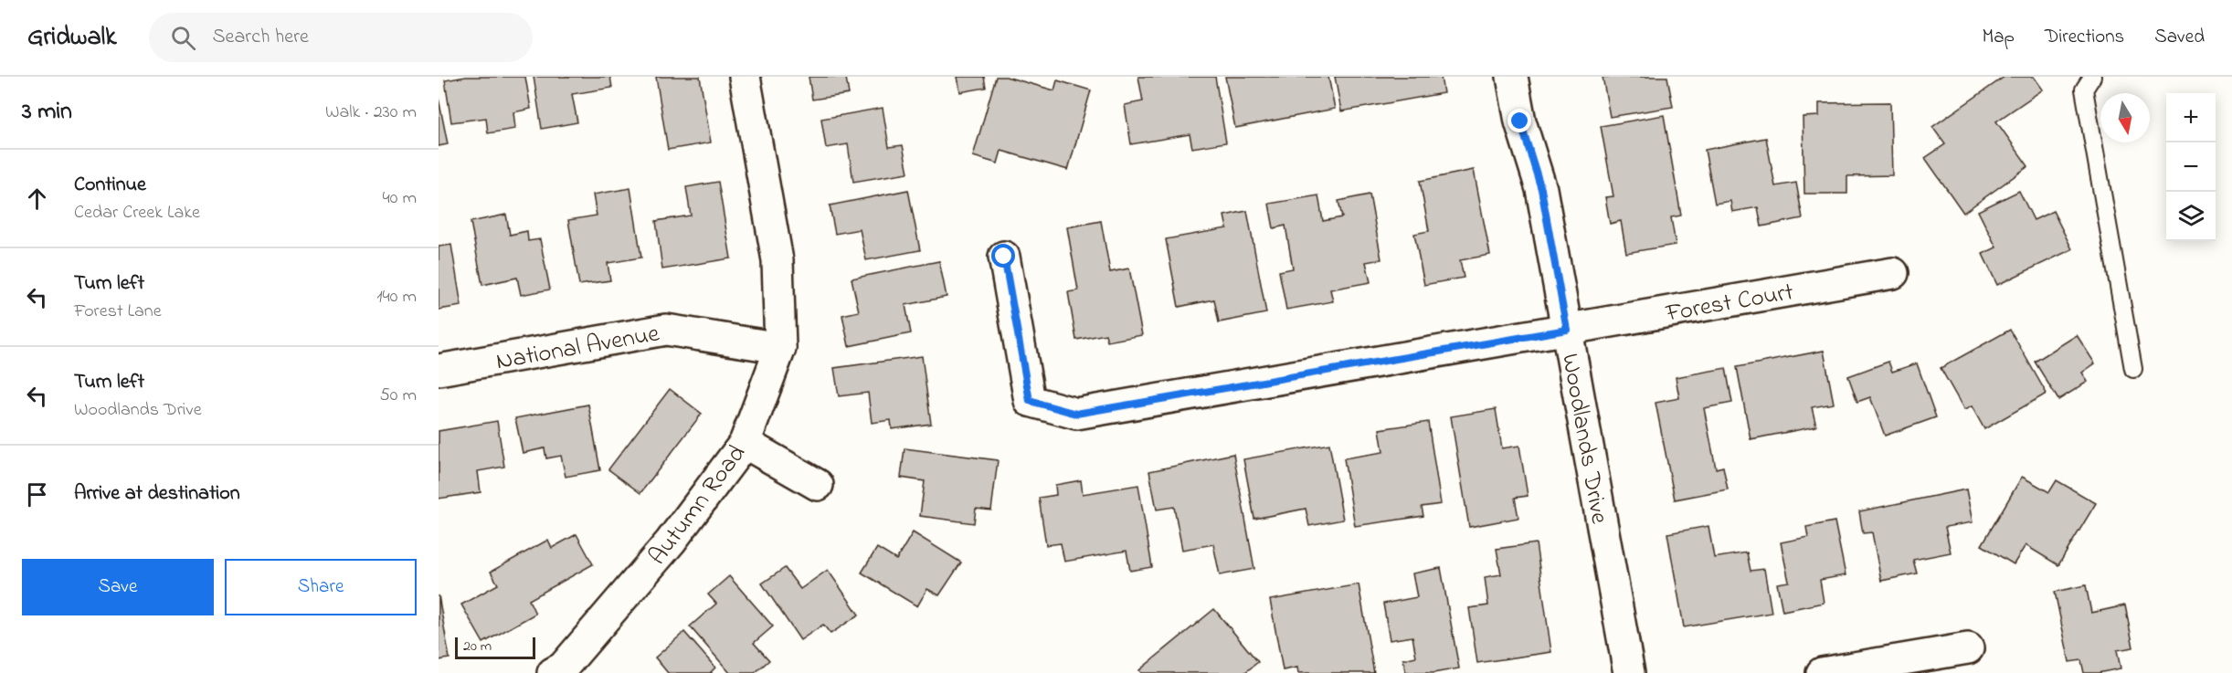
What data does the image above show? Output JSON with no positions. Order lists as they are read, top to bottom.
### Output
{
  "streets": {
    "street": [
      "Forest Court",
      "National Avenue",
      "Woodlands Drive",
      "Autumn Road"
    ]
  },
  "crossings": [
    ["Forest Court", "Woodlands Drive"],
    ["National Avenue", "Autumn Road"]
  ],
  "scale_bar": "20 m",
  "north": "bottom",
  "page": {
    "header": "Gridwalk",
    "search": "Search here",
    "nav": ["Map", "Directions", "Saved"],
    "heading": ["3 min", "Walk · 230 m"],
    "map_buttons": ["+", "−"],
    "list": [
      ["Continue", "Cedar Creek Lake", "40 m"],
      ["Turn left", "Forest Lane", "140 m"],
      ["Turn left", "Woodlands Drive", "50 m"],
      "Arrive at destination"
    ],
    "buttons": ["Save", "Share"],
    "scale": "20 m"
  }
}
